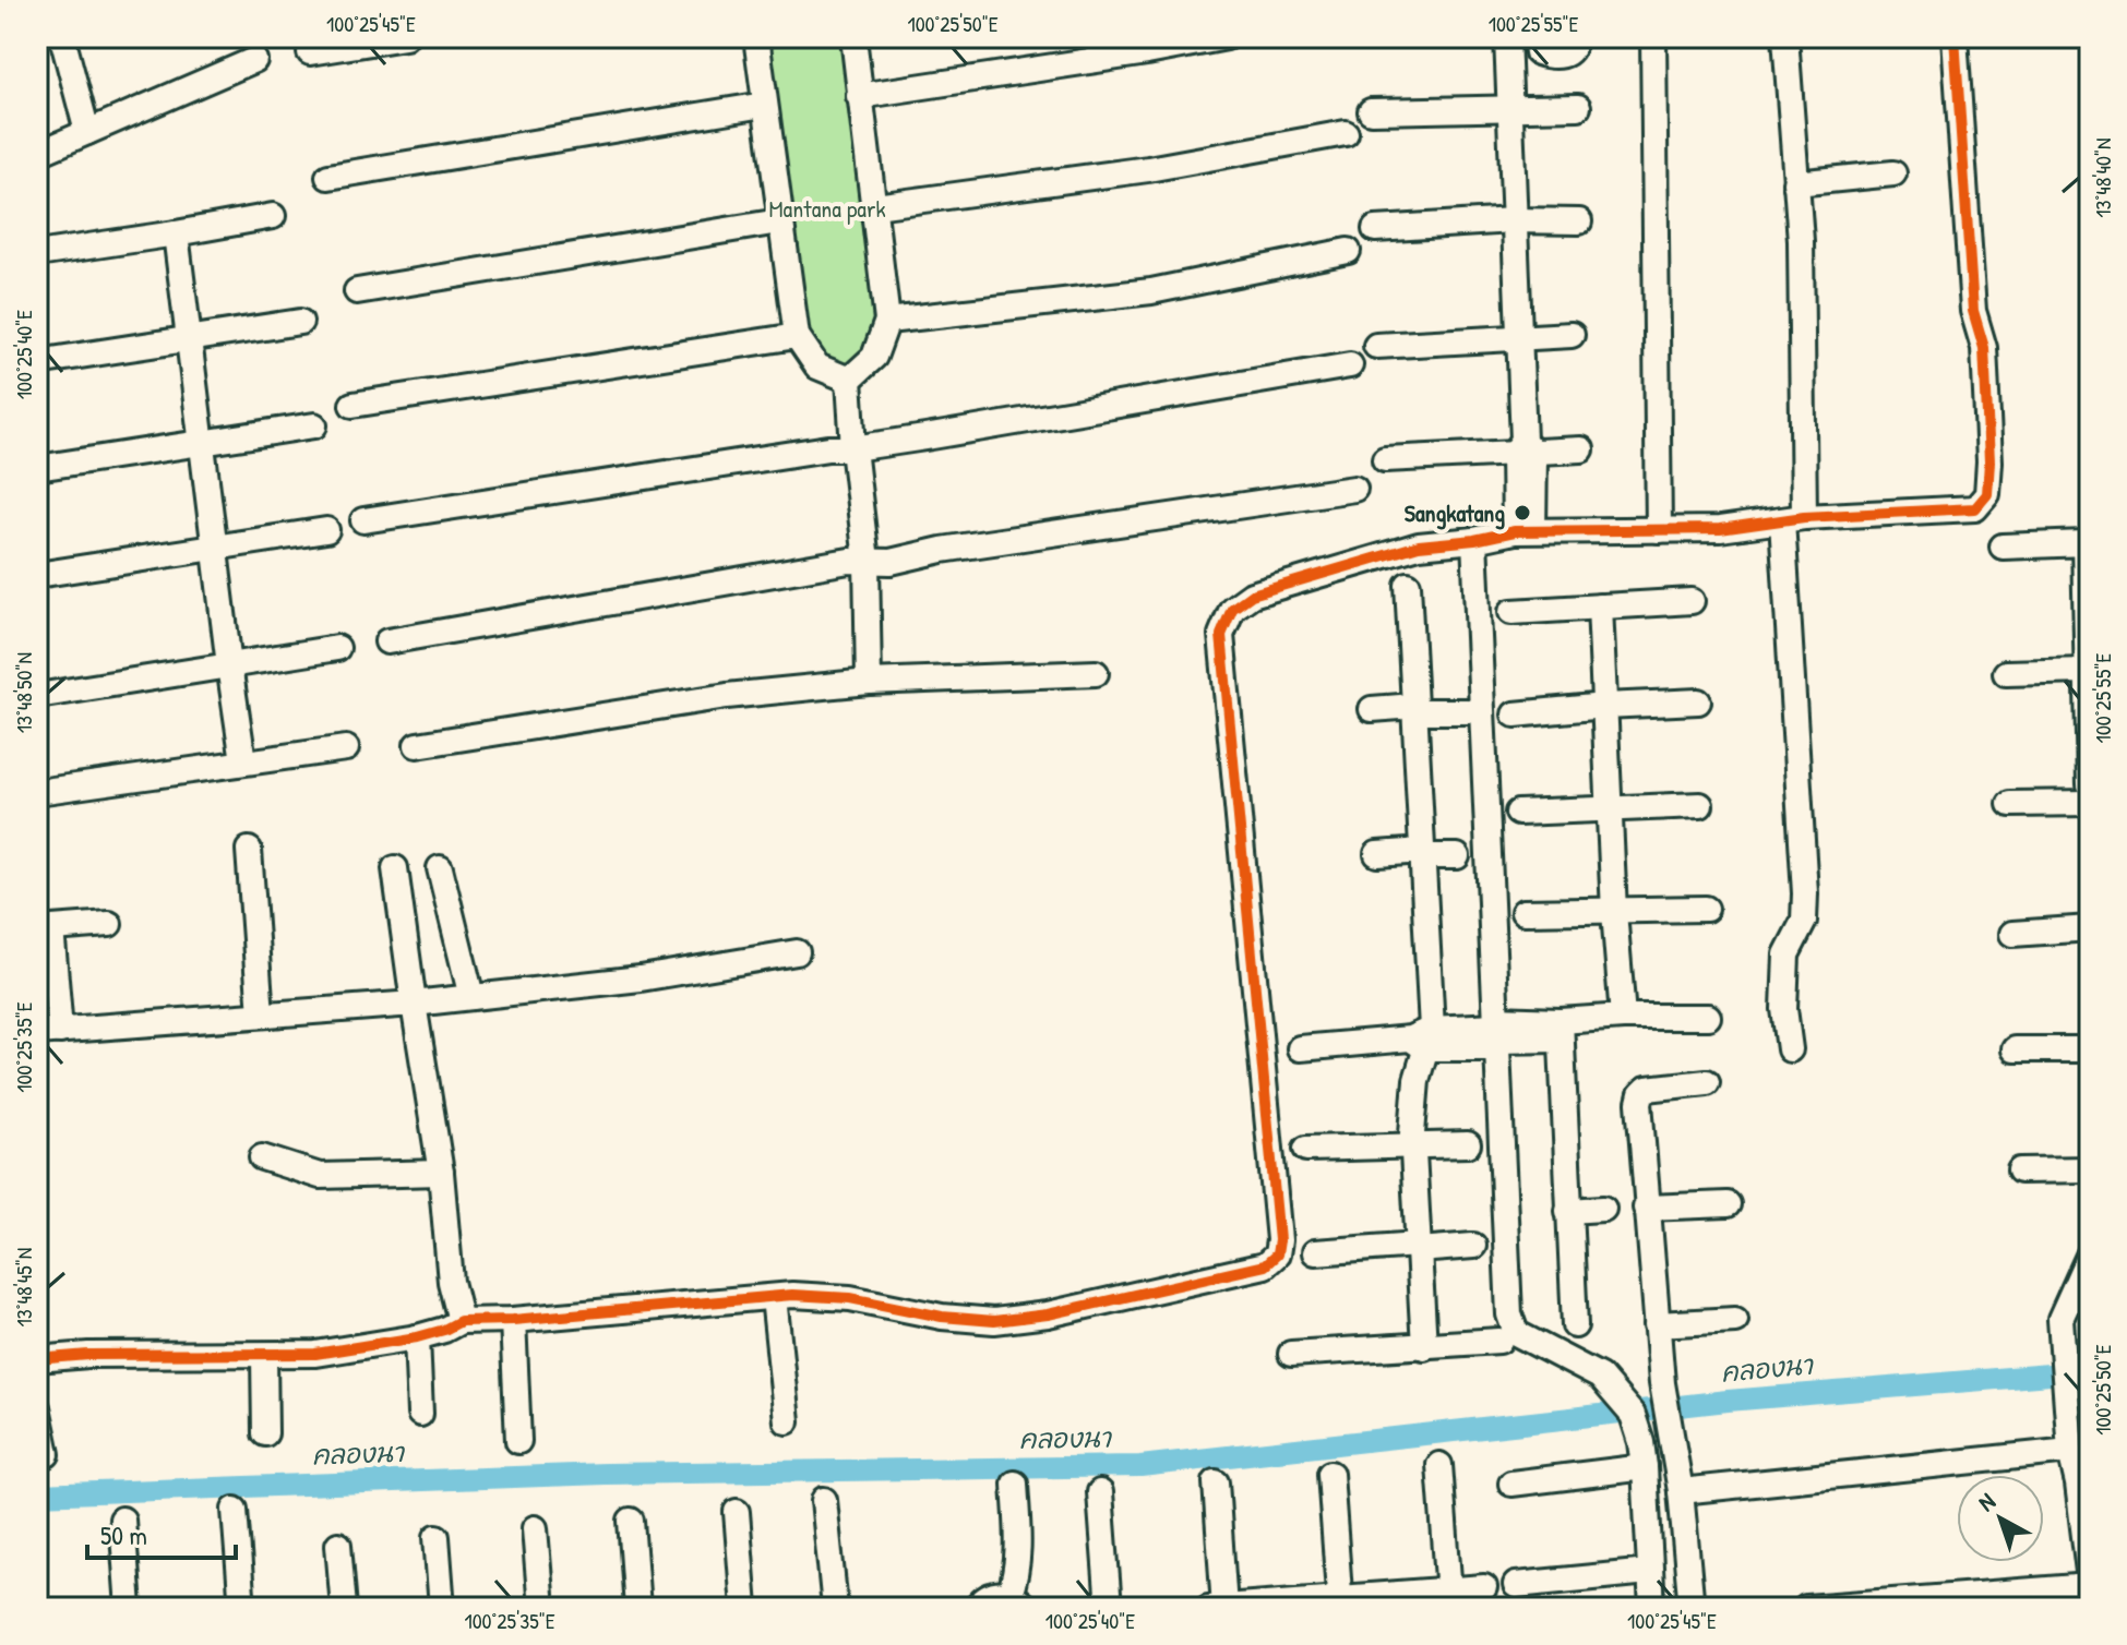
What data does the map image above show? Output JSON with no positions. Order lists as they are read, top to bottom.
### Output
{
  "water": ["คลองนา"],
  "parks": ["Mantana park"],
  "places": ["Sangkatang"],
  "scale_bar": "50 m",
  "north": "top left",
  "coordinates": [
    "100°25'45\"E",
    "100°25'50\"E",
    "100°25'55\"E",
    "13°48'40\"N",
    "100°25'40\"E",
    "13°48'50\"N",
    "100°25'35\"E",
    "13°48'45\"N"
  ]
}
